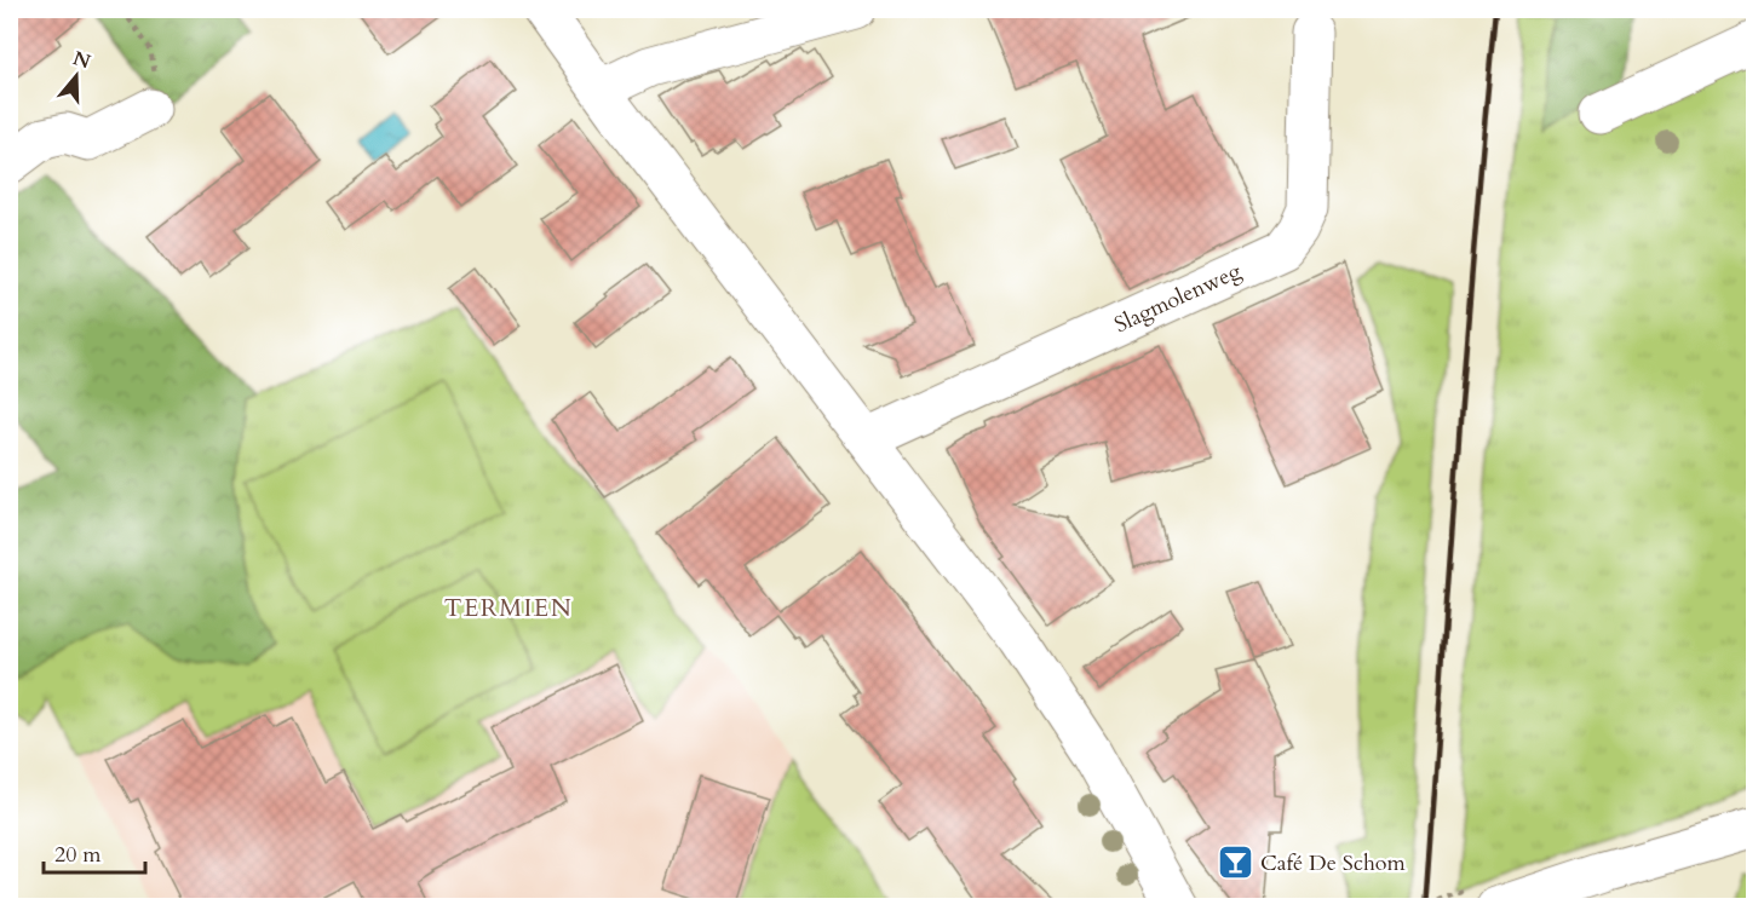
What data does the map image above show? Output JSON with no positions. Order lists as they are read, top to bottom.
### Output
{
  "streets": {
    "street": ["Slagmolenweg"]
  },
  "districts": ["TERMIEN"],
  "places": {
    "bar": ["Café De Schom"]
  },
  "scale_bar": "20 m",
  "north": "top"
}
